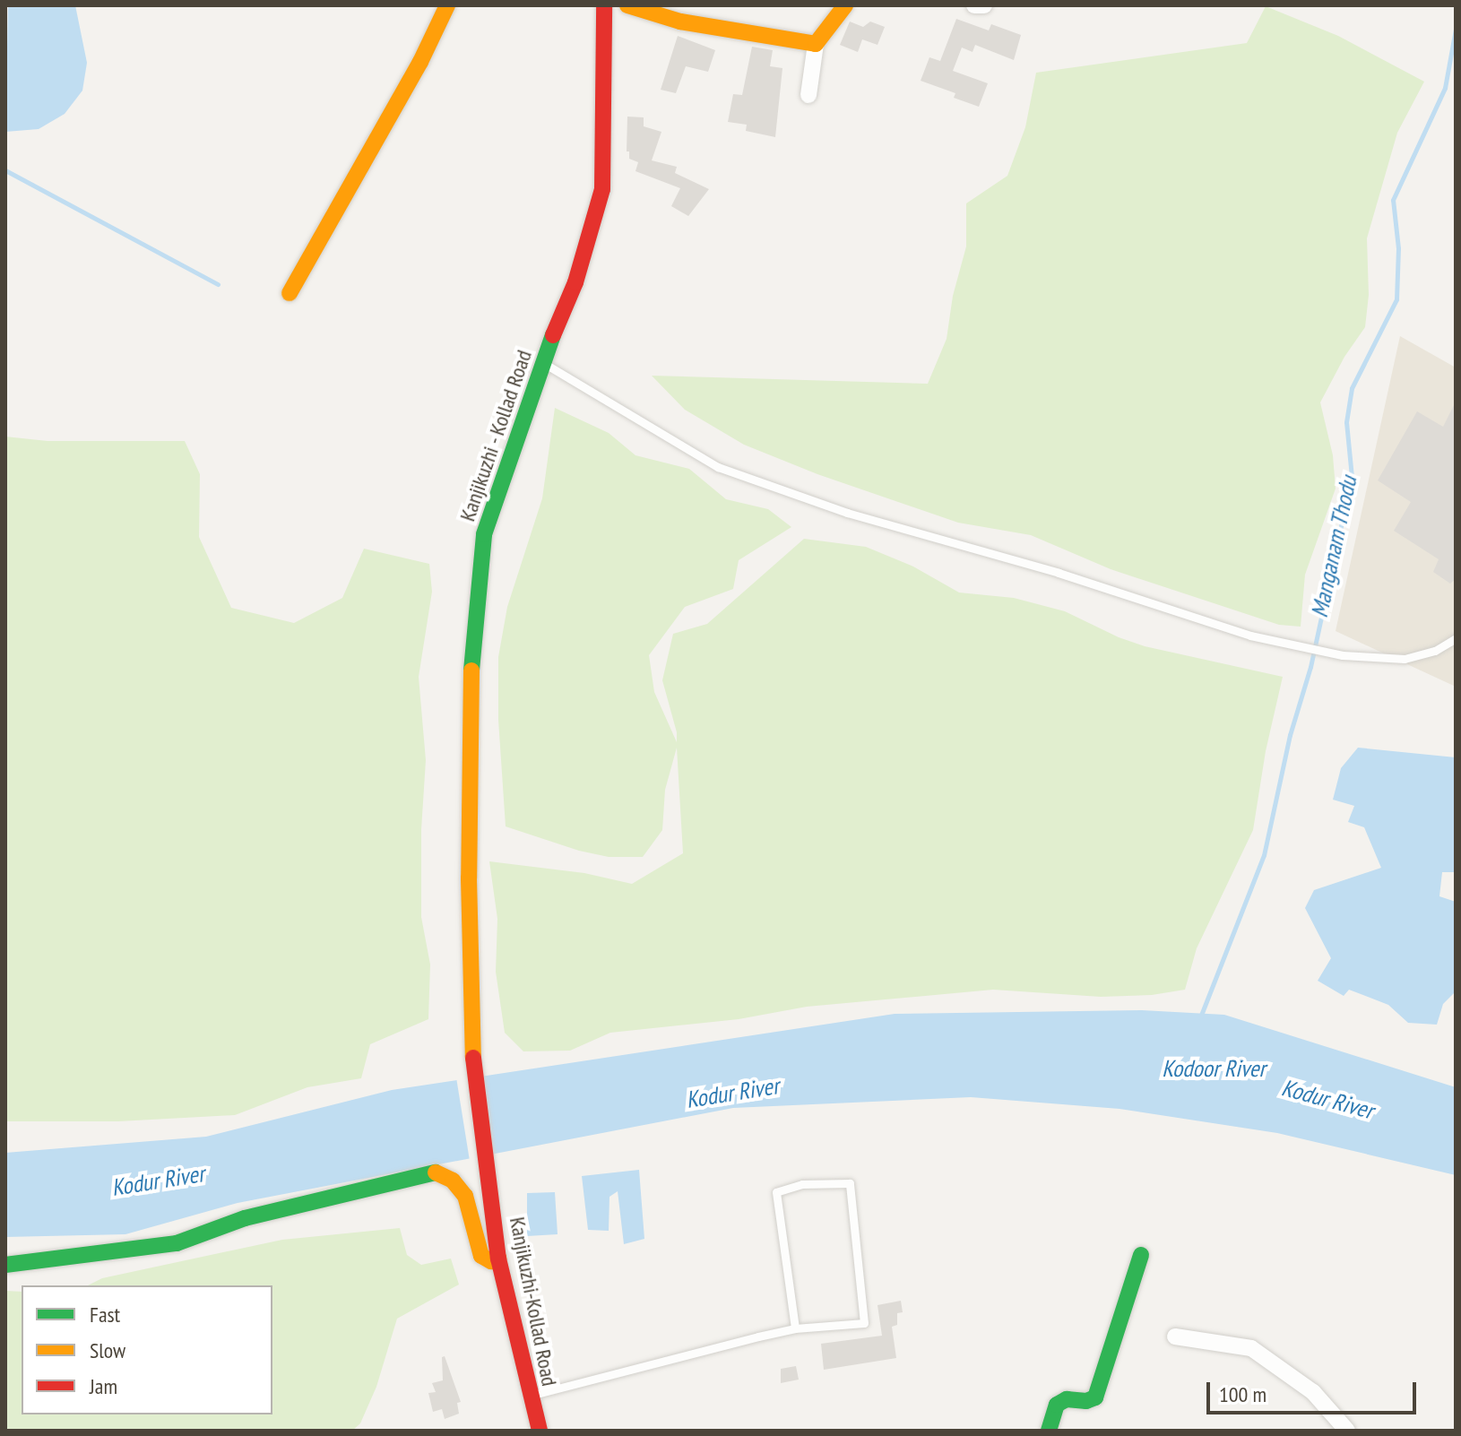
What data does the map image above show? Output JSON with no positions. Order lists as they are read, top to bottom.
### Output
{
  "streets": {
    "main road": ["Kanjikuzhi - Kollad Road", "Kanjikuzhi-Kollad Road"]
  },
  "crossings": [
    ["Kanjikuzhi - Kollad Road", "Kanjikuzhi-Kollad Road"]
  ],
  "water": ["Manganam Thodu", "Kodoor River", "Kodur River"],
  "legend": ["Fast", "Slow", "Jam"],
  "scale_bar": "100 m"
}
